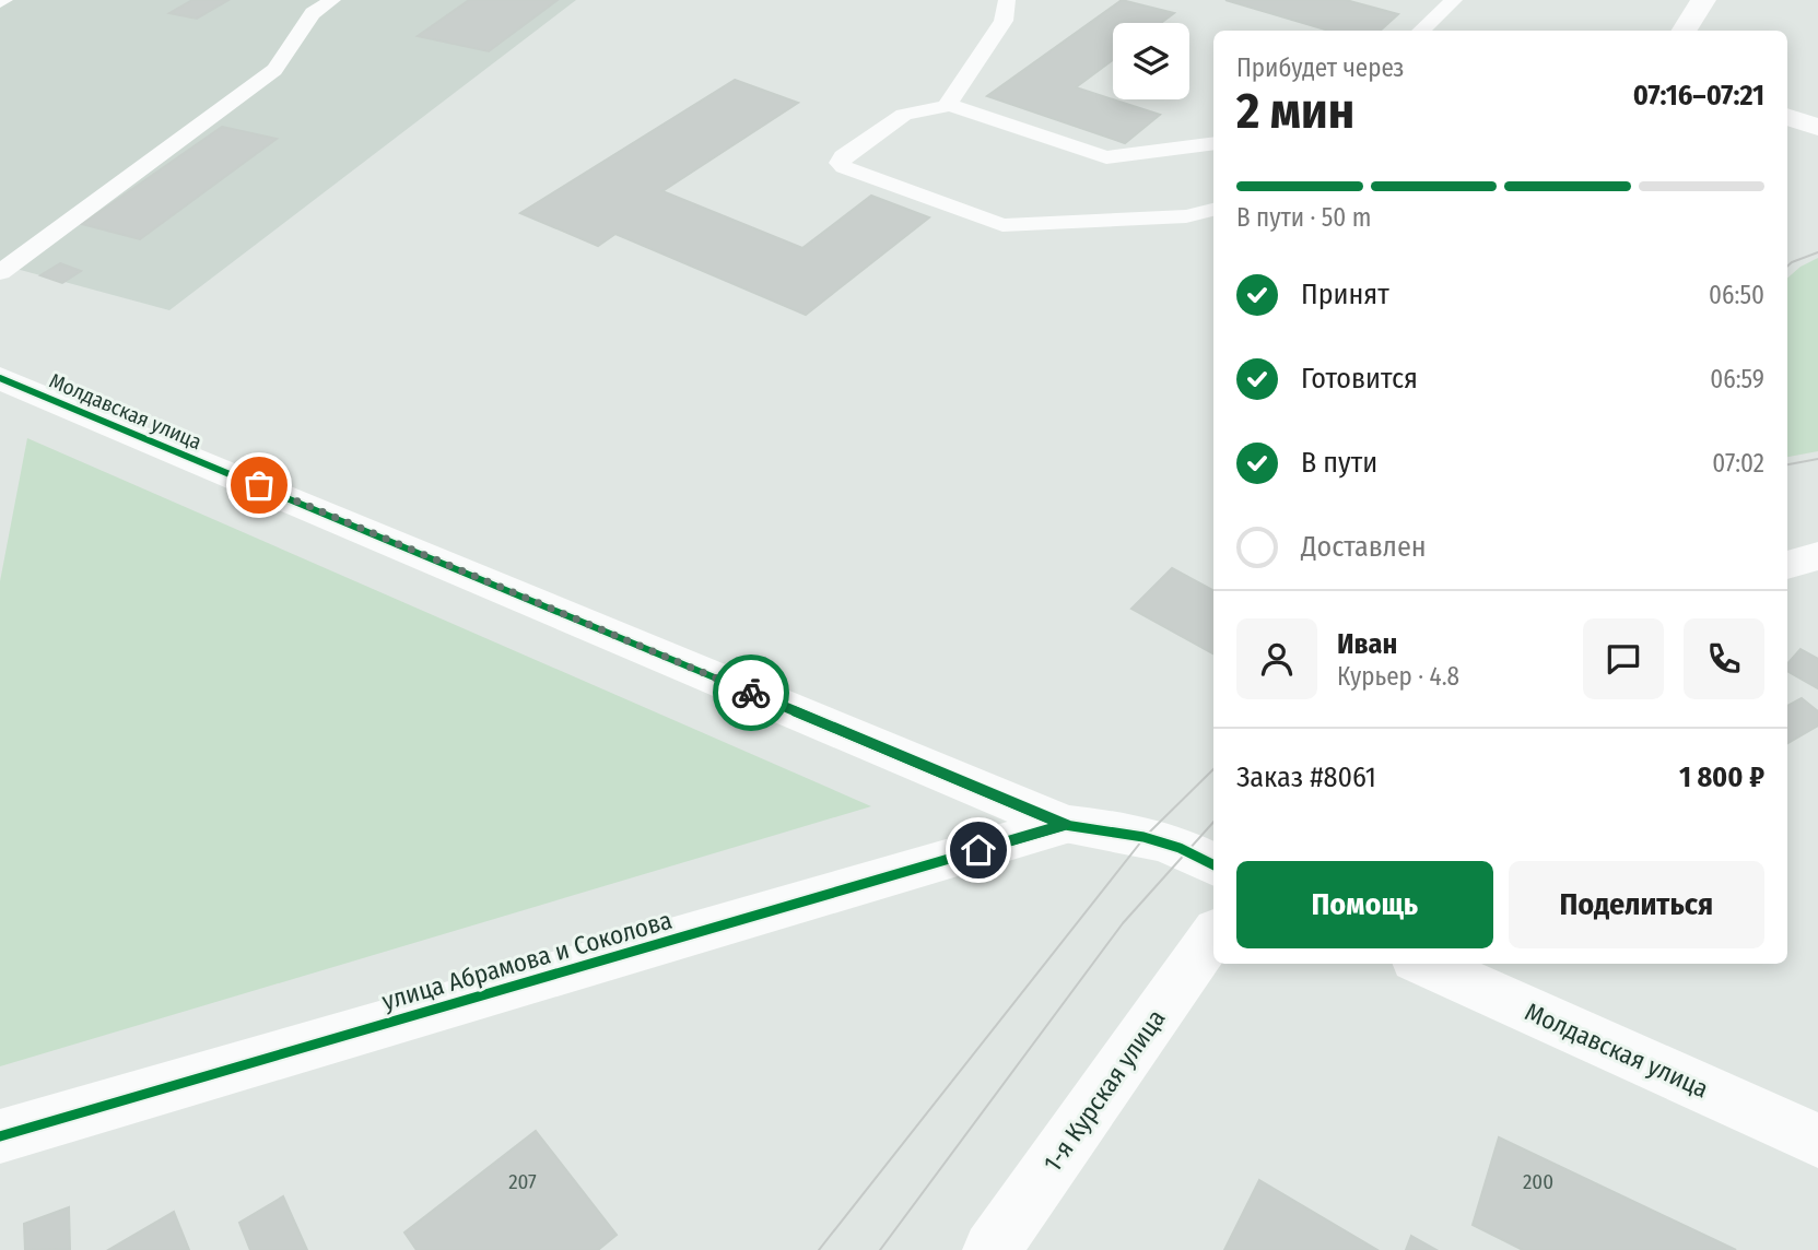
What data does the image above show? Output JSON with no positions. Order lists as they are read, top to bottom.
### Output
{
  "streets": {
    "street": ["Молдавская улица", "улица Абрамова и Соколова", "1-я Курская улица"]
  },
  "crossings": [
    ["Молдавская улица", "улица Абрамова и Соколова"]
  ],
  "house_numbers": ["207", "200"],
  "page": {
    "heading": ["2 мин", "Прибудет через", "07:16–07:21"],
    "panel": [
      "Иван",
      "Курьер · 4.8",
      "Заказ #8061",
      "1 800 ₽"
    ],
    "bar": "В пути · 50 m",
    "list": [
      ["Принят", "06:50"],
      ["Готовится", "06:59"],
      ["В пути", "07:02"],
      "Доставлен"
    ],
    "buttons": ["Помощь", "Поделиться"]
  }
}
